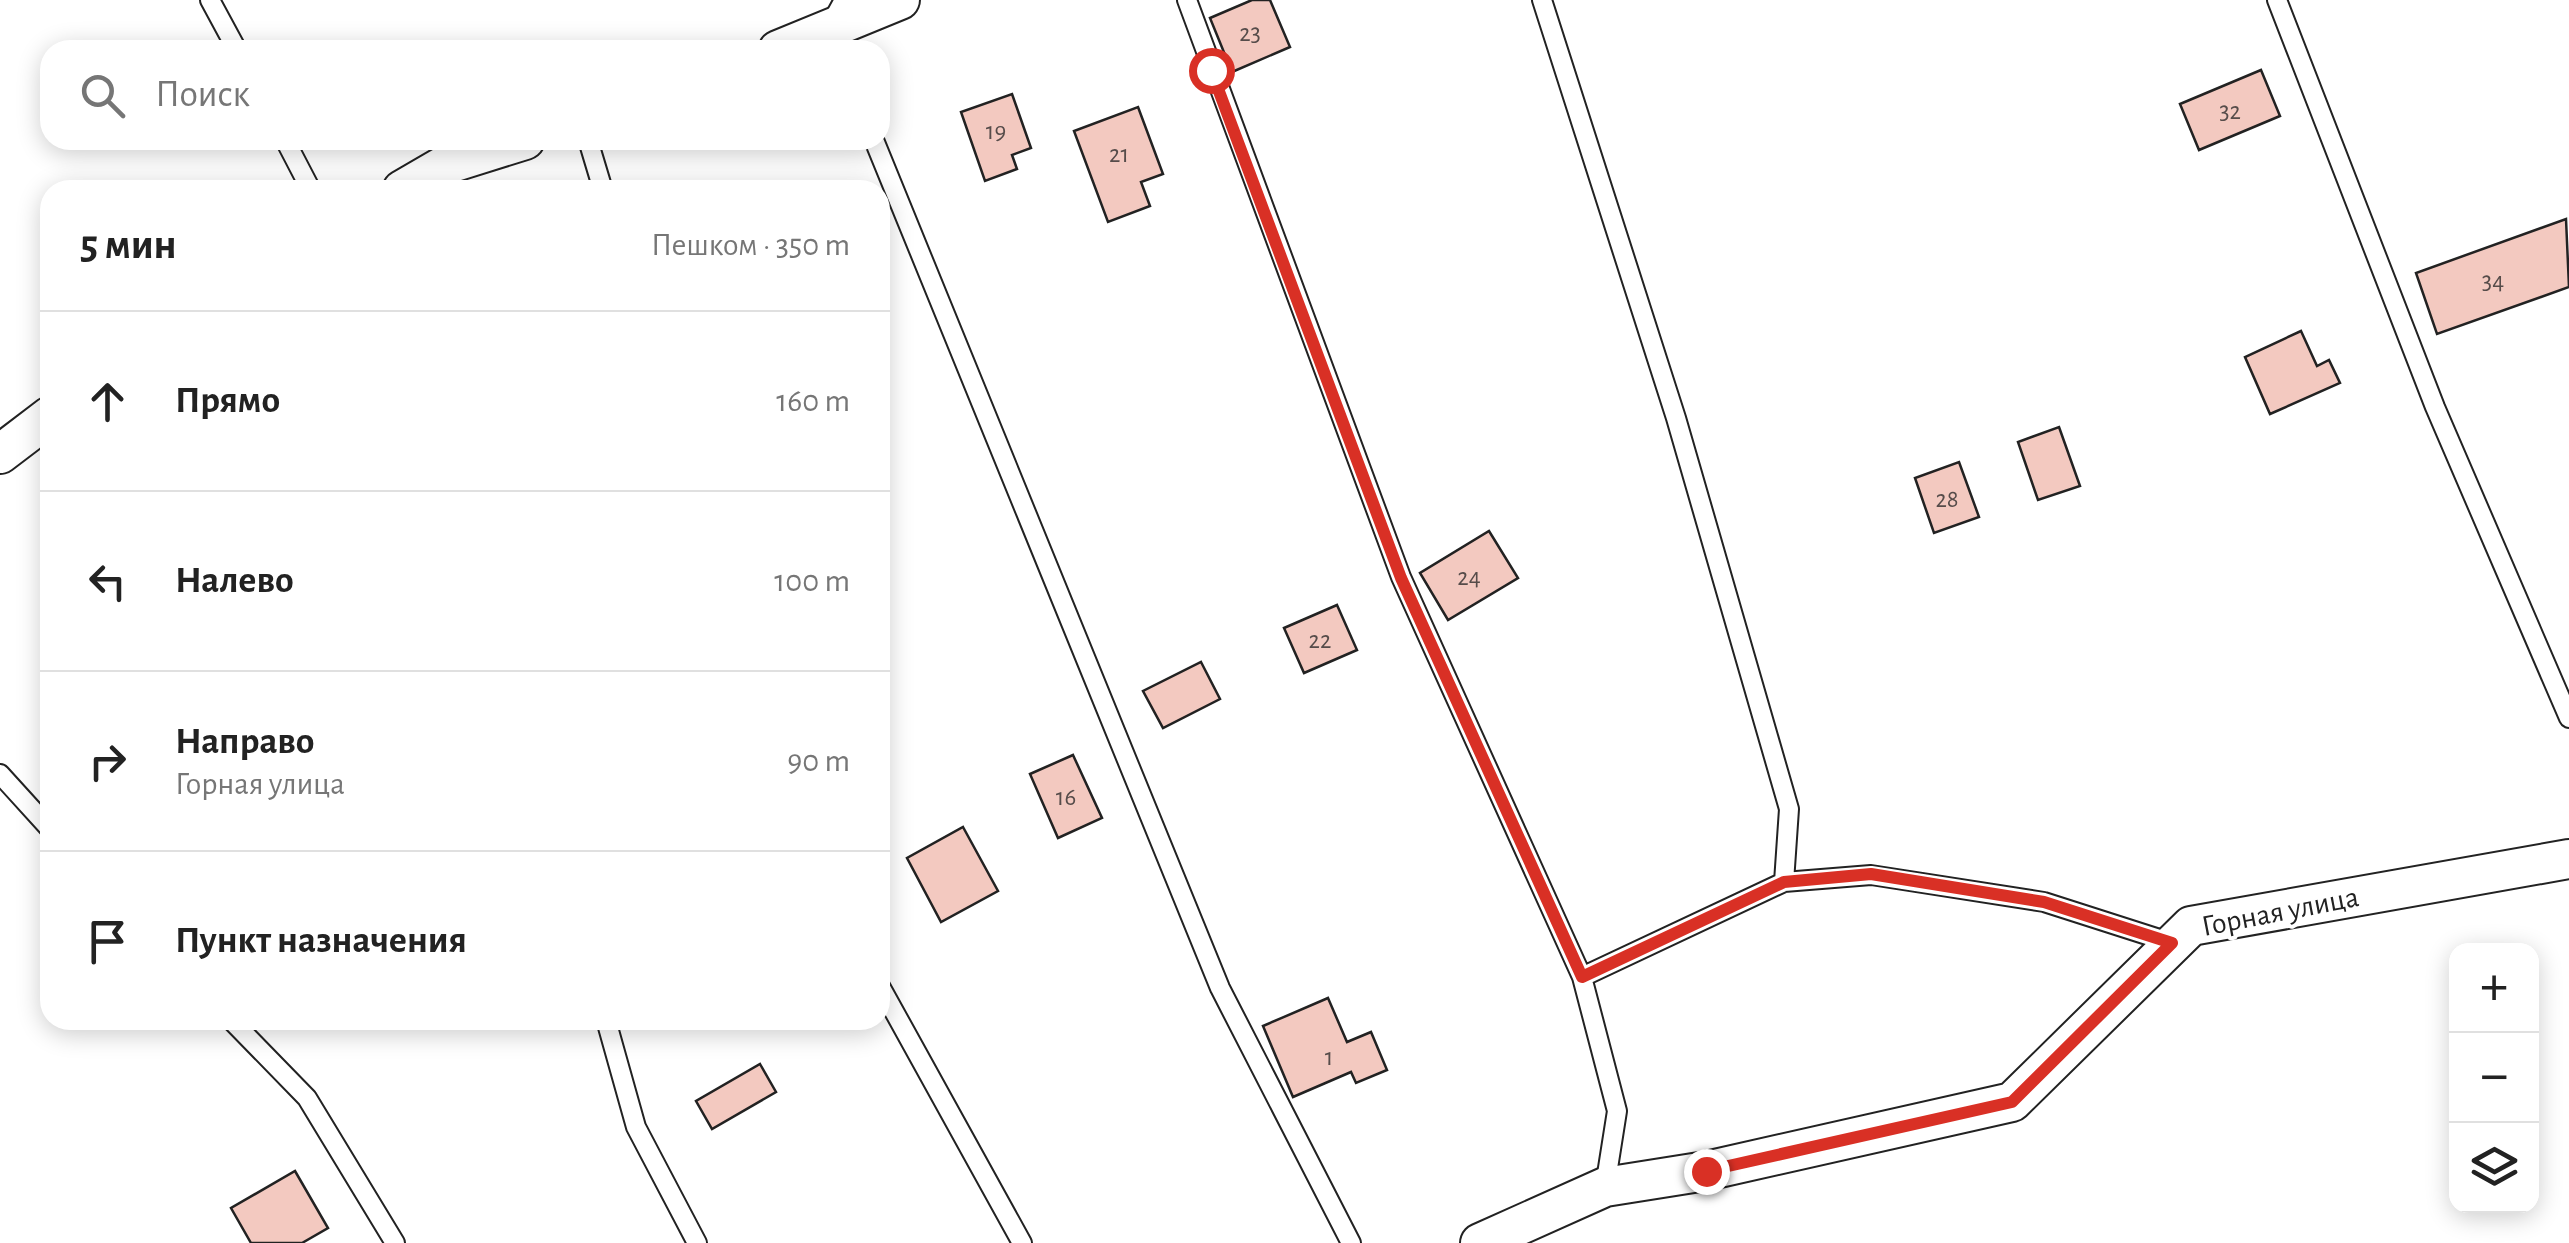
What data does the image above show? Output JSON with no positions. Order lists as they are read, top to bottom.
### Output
{
  "streets": {
    "street": ["Горная улица"]
  },
  "house_numbers": [
    "23",
    "32",
    "19",
    "21",
    "34",
    "28",
    "24",
    "22",
    "16",
    "1"
  ],
  "page": {
    "search": "Поиск",
    "heading": ["5 мин", "Пешком · 350 m"],
    "list": [
      ["Прямо", "160 m"],
      ["Налево", "100 m"],
      ["Направо", "Горная улица", "90 m"],
      "Пункт назначения"
    ],
    "map_buttons": ["+", "−"]
  }
}
